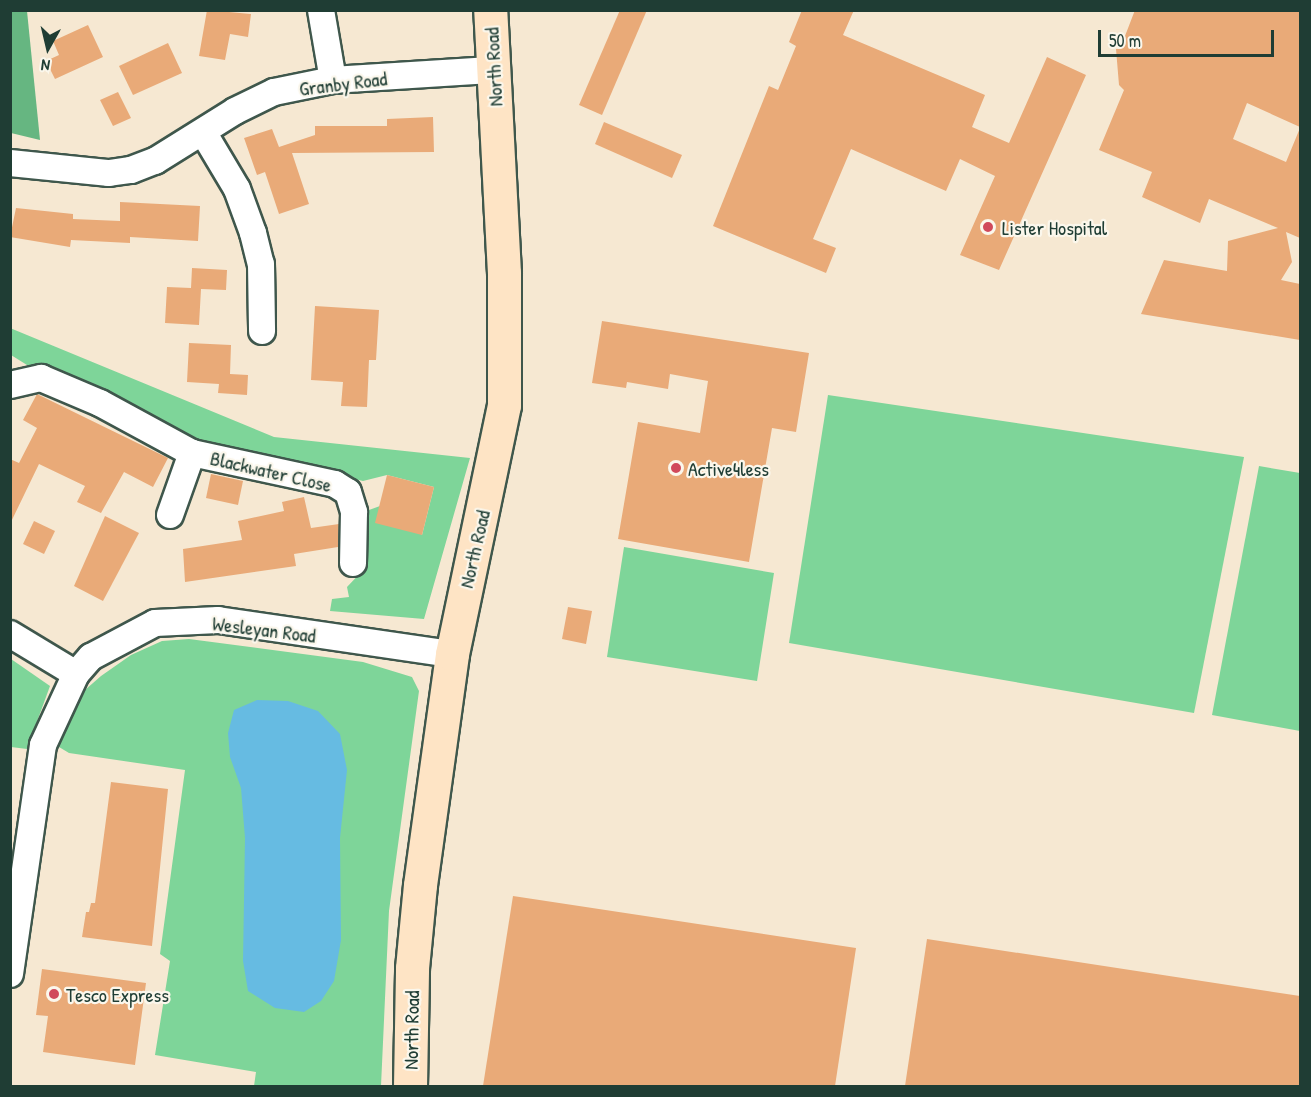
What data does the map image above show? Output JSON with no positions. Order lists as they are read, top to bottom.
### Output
{
  "streets": {
    "main road": ["North Road"],
    "street": ["Granby Road", "Blackwater Close", "Wesleyan Road"]
  },
  "crossings": [
    ["North Road", "Granby Road"],
    ["North Road", "Wesleyan Road"]
  ],
  "places": ["Lister Hospital", "Active4less", "Tesco Express"],
  "scale_bar": "50 m",
  "north": "bottom"
}
